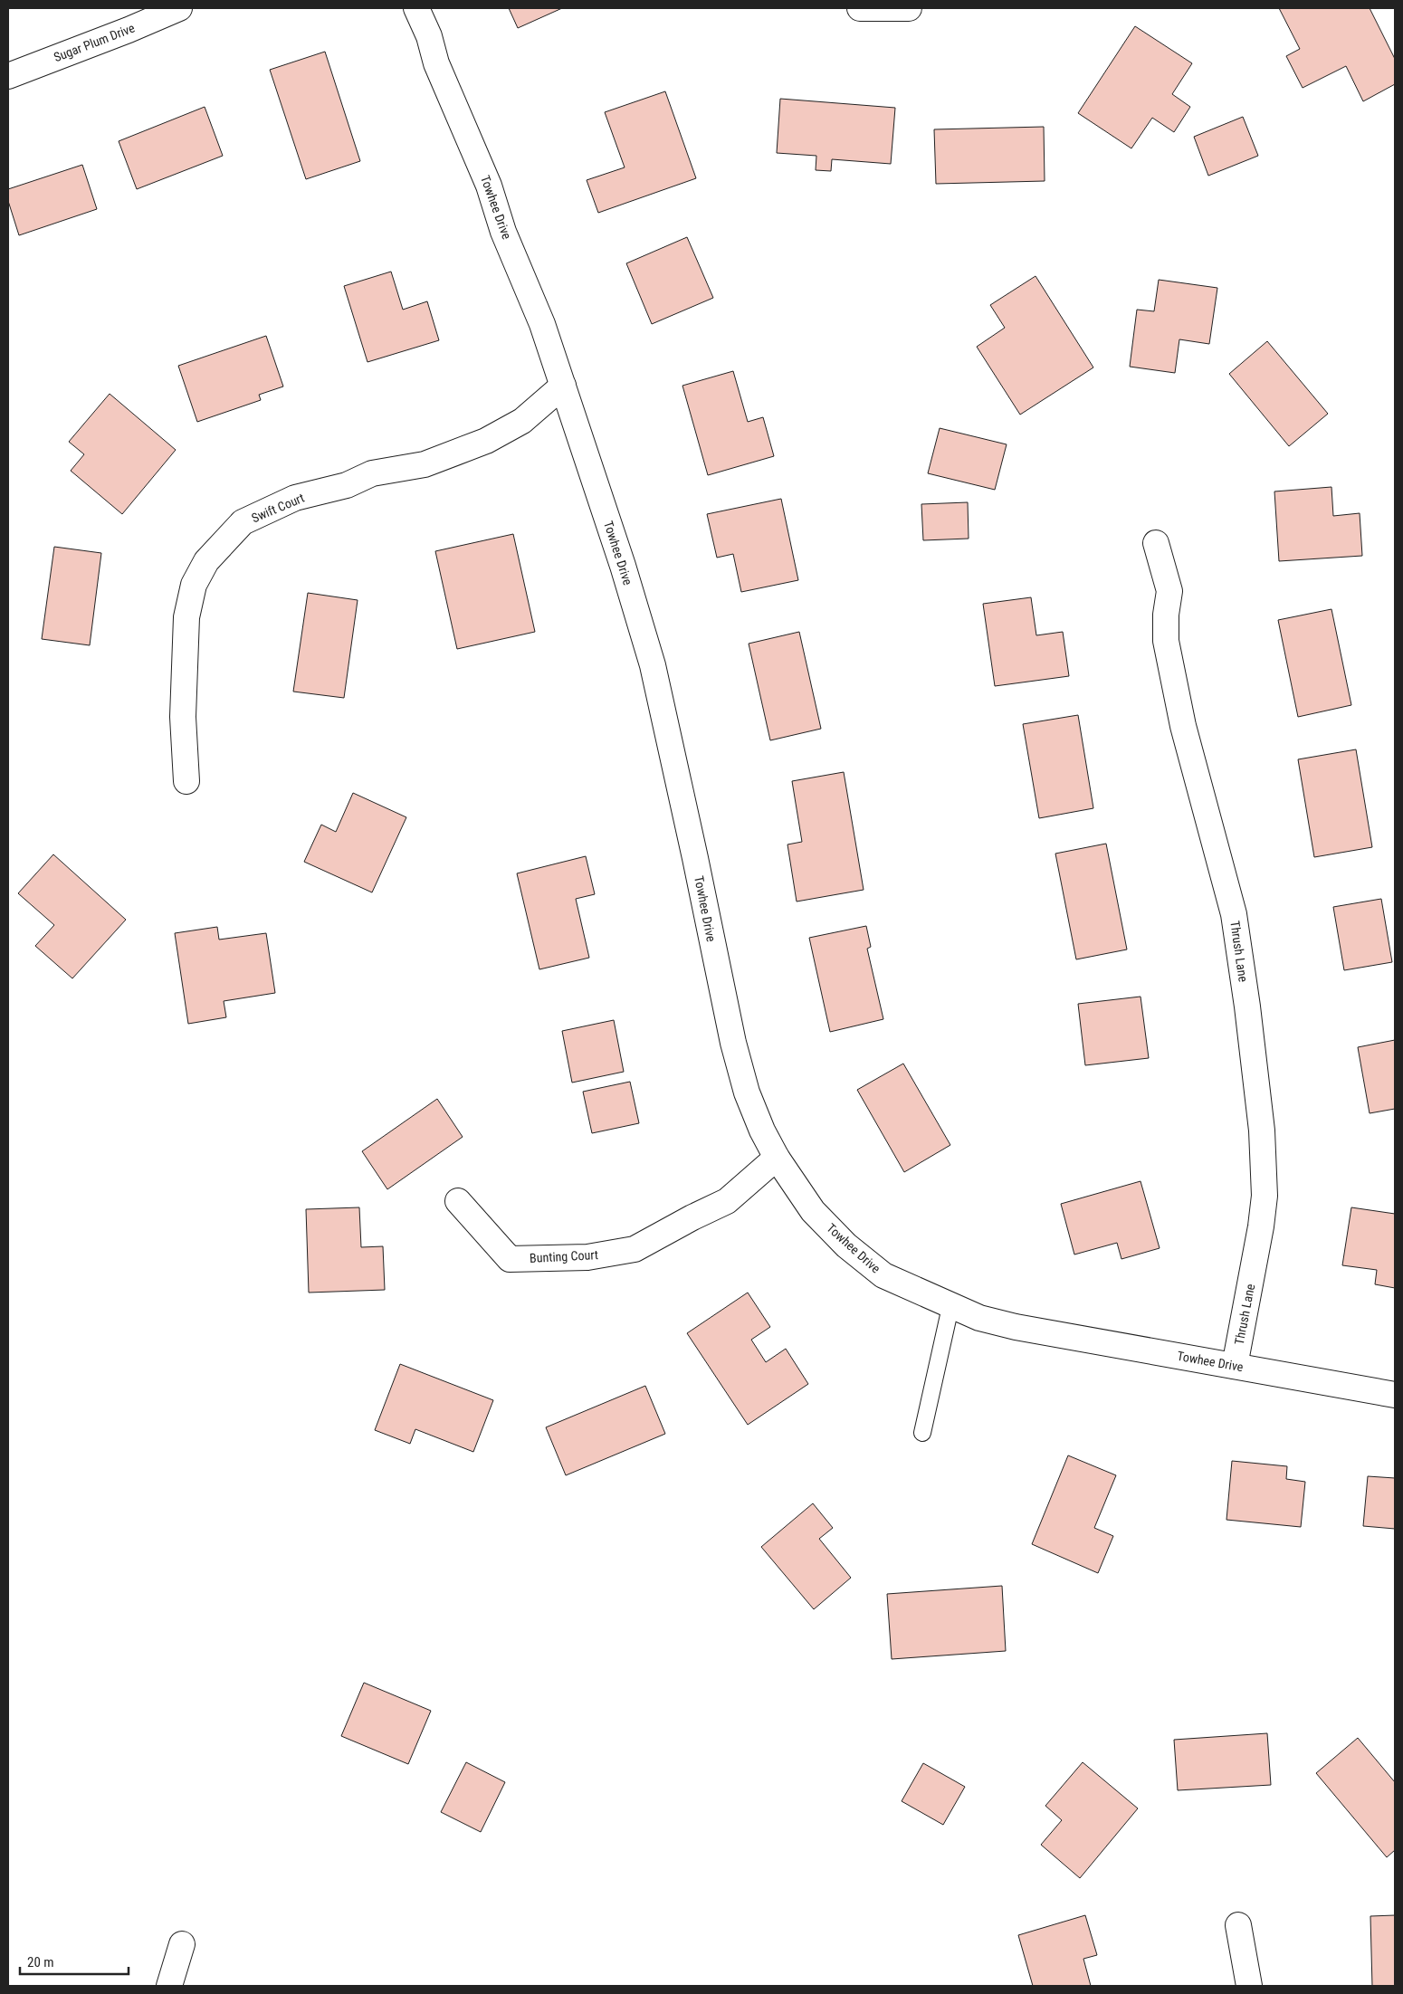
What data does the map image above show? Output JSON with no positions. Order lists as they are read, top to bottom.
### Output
{
  "streets": {
    "street": [
      "Sugar Plum Drive",
      "Towhee Drive",
      "Swift Court",
      "Thrush Lane",
      "Bunting Court"
    ]
  },
  "crossings": [
    ["Towhee Drive", "Swift Court"],
    ["Towhee Drive", "Thrush Lane"],
    ["Towhee Drive", "Bunting Court"]
  ],
  "scale_bar": "20 m"
}
